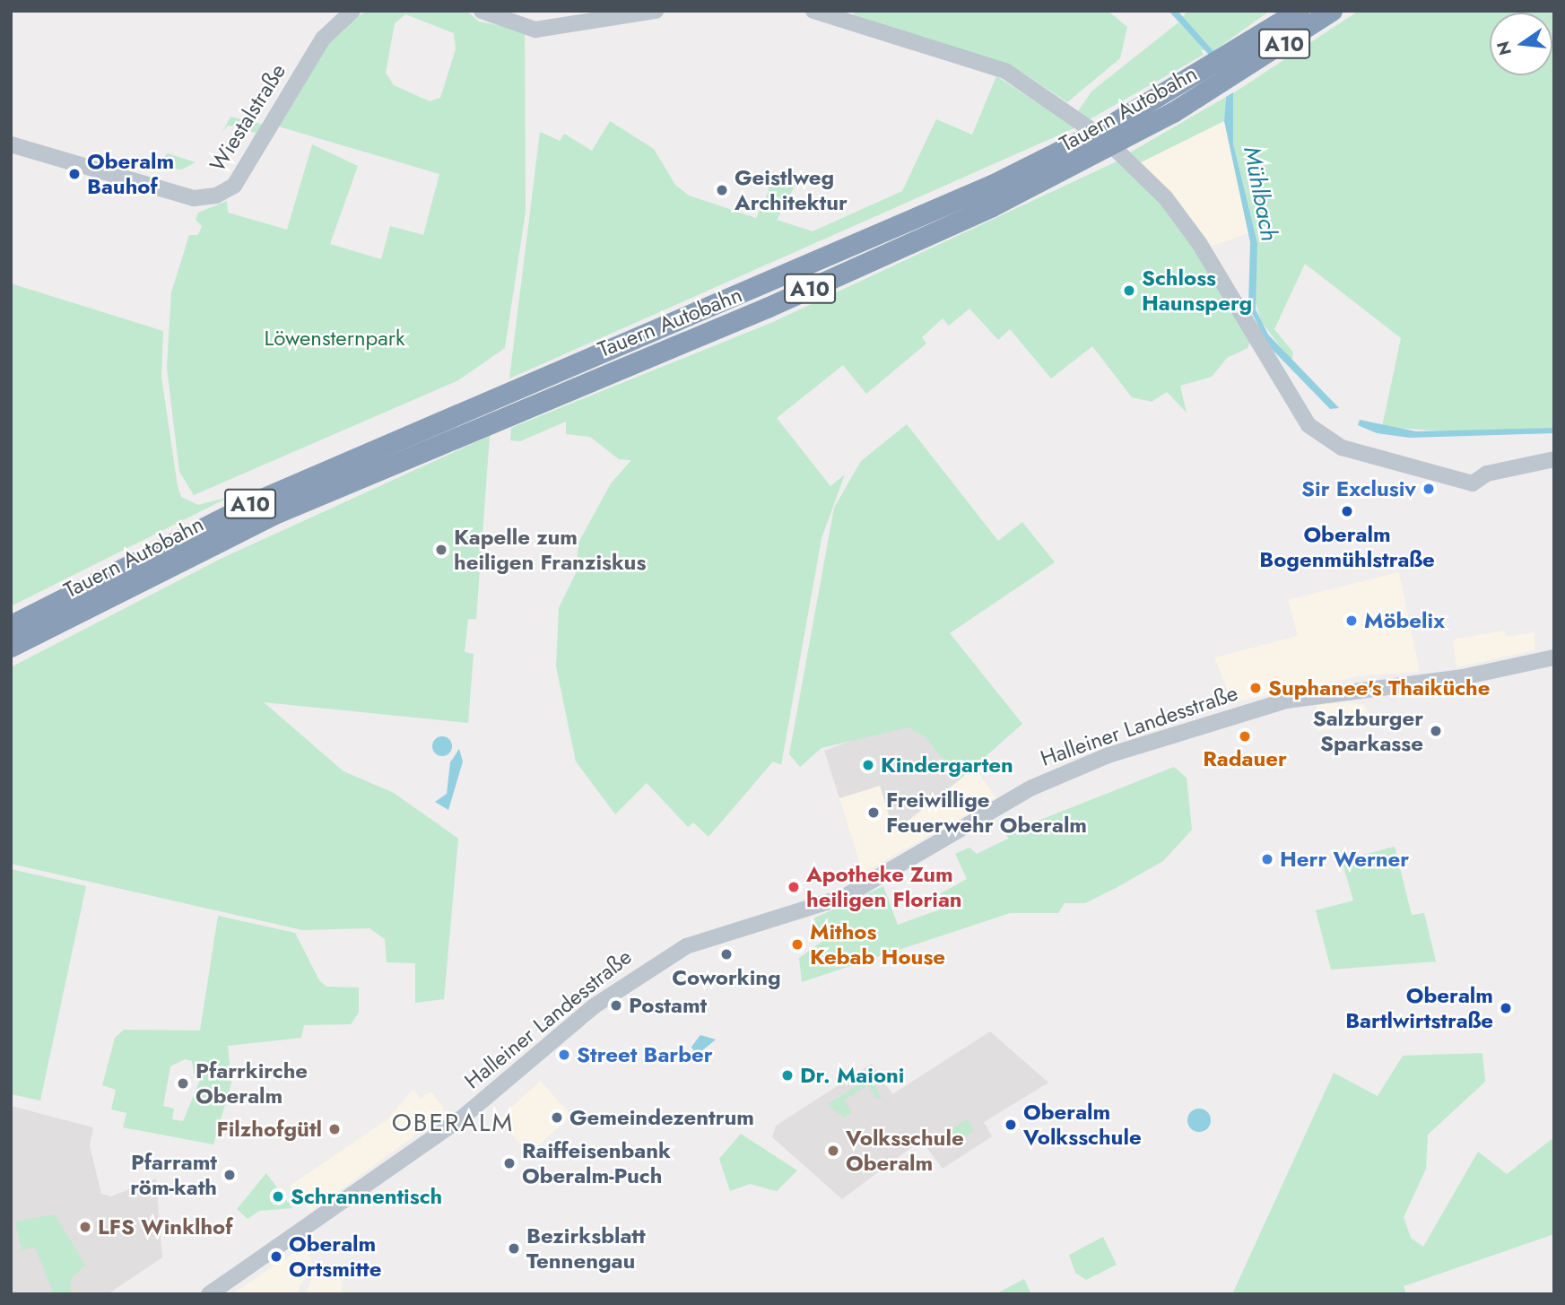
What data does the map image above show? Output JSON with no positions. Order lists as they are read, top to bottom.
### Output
{
  "streets": {
    "highway": ["A10", "Tauern Autobahn"],
    "street": ["Wiestalstraße", "Halleiner Landesstraße"]
  },
  "districts": ["OBERALM"],
  "water": ["Mühlbach"],
  "parks": ["Löwensternpark"],
  "places": [
    "Oberalm Bauhof",
    "Geistlweg Architektur",
    "Schloss Haunsperg",
    "Sir Exclusiv",
    "Oberalm Bogenmühlstraße",
    "Kapelle zum heiligen Franziskus",
    "Möbelix",
    "Suphanee's Thaiküche",
    "Salzburger Sparkasse",
    "Radauer",
    "Kindergarten",
    "Freiwillige Feuerwehr Oberalm",
    "Herr Werner",
    "Apotheke Zum heiligen Florian",
    "Mithos Kebab House",
    "Coworking",
    "Postamt",
    "Oberalm Bartlwirtstraße",
    "Street Barber",
    "Dr. Maioni",
    "Pfarrkirche Oberalm",
    "Gemeindezentrum",
    "Oberalm Volksschule",
    "Filzhofgütl",
    "Volksschule Oberalm",
    "Raiffeisenbank Oberalm-Puch",
    "Pfarramt röm-kath",
    "Schrannentisch",
    "LFS Winklhof",
    "Bezirksblatt Tennengau",
    "Oberalm Ortsmitte"
  ],
  "north": "left"
}
